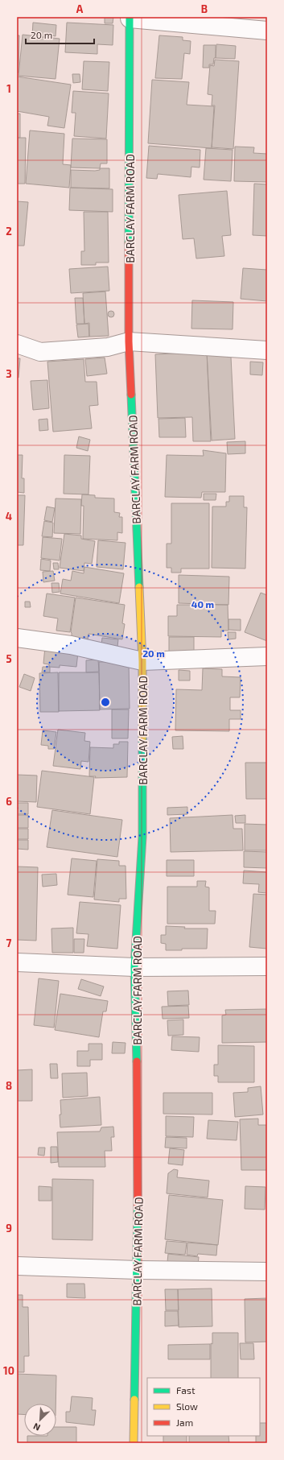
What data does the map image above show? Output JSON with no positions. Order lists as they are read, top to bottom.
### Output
{
  "streets": {
    "street": ["BARCLAY FARM ROAD"]
  },
  "legend": ["Fast", "Slow", "Jam"],
  "scale_bar": "20 m",
  "north": "bottom left",
  "grid": {
    "columns": ["A", "B"],
    "rows": [
      "1",
      "2",
      "3",
      "4",
      "5",
      "6",
      "7",
      "8",
      "9",
      "10"
    ]
  },
  "rings": ["40 m", "20 m"]
}
